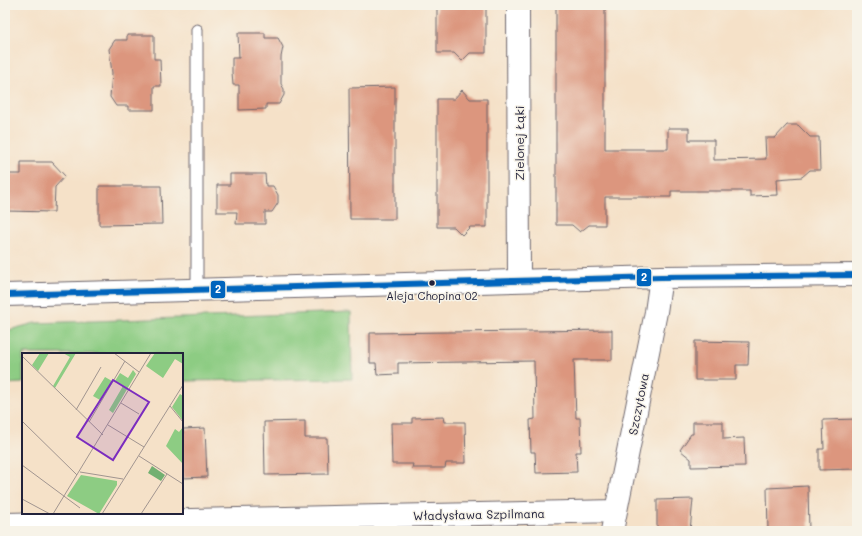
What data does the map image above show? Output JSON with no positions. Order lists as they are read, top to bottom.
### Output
{
  "streets": {
    "street": ["Zielonej Łąki", "Szczytowa", "Władysława Szpilmana"]
  },
  "crossings": [
    ["Szczytowa", "Władysława Szpilmana"]
  ],
  "places": ["Aleja Chopina 02"],
  "lines": ["transit line 2"]
}
